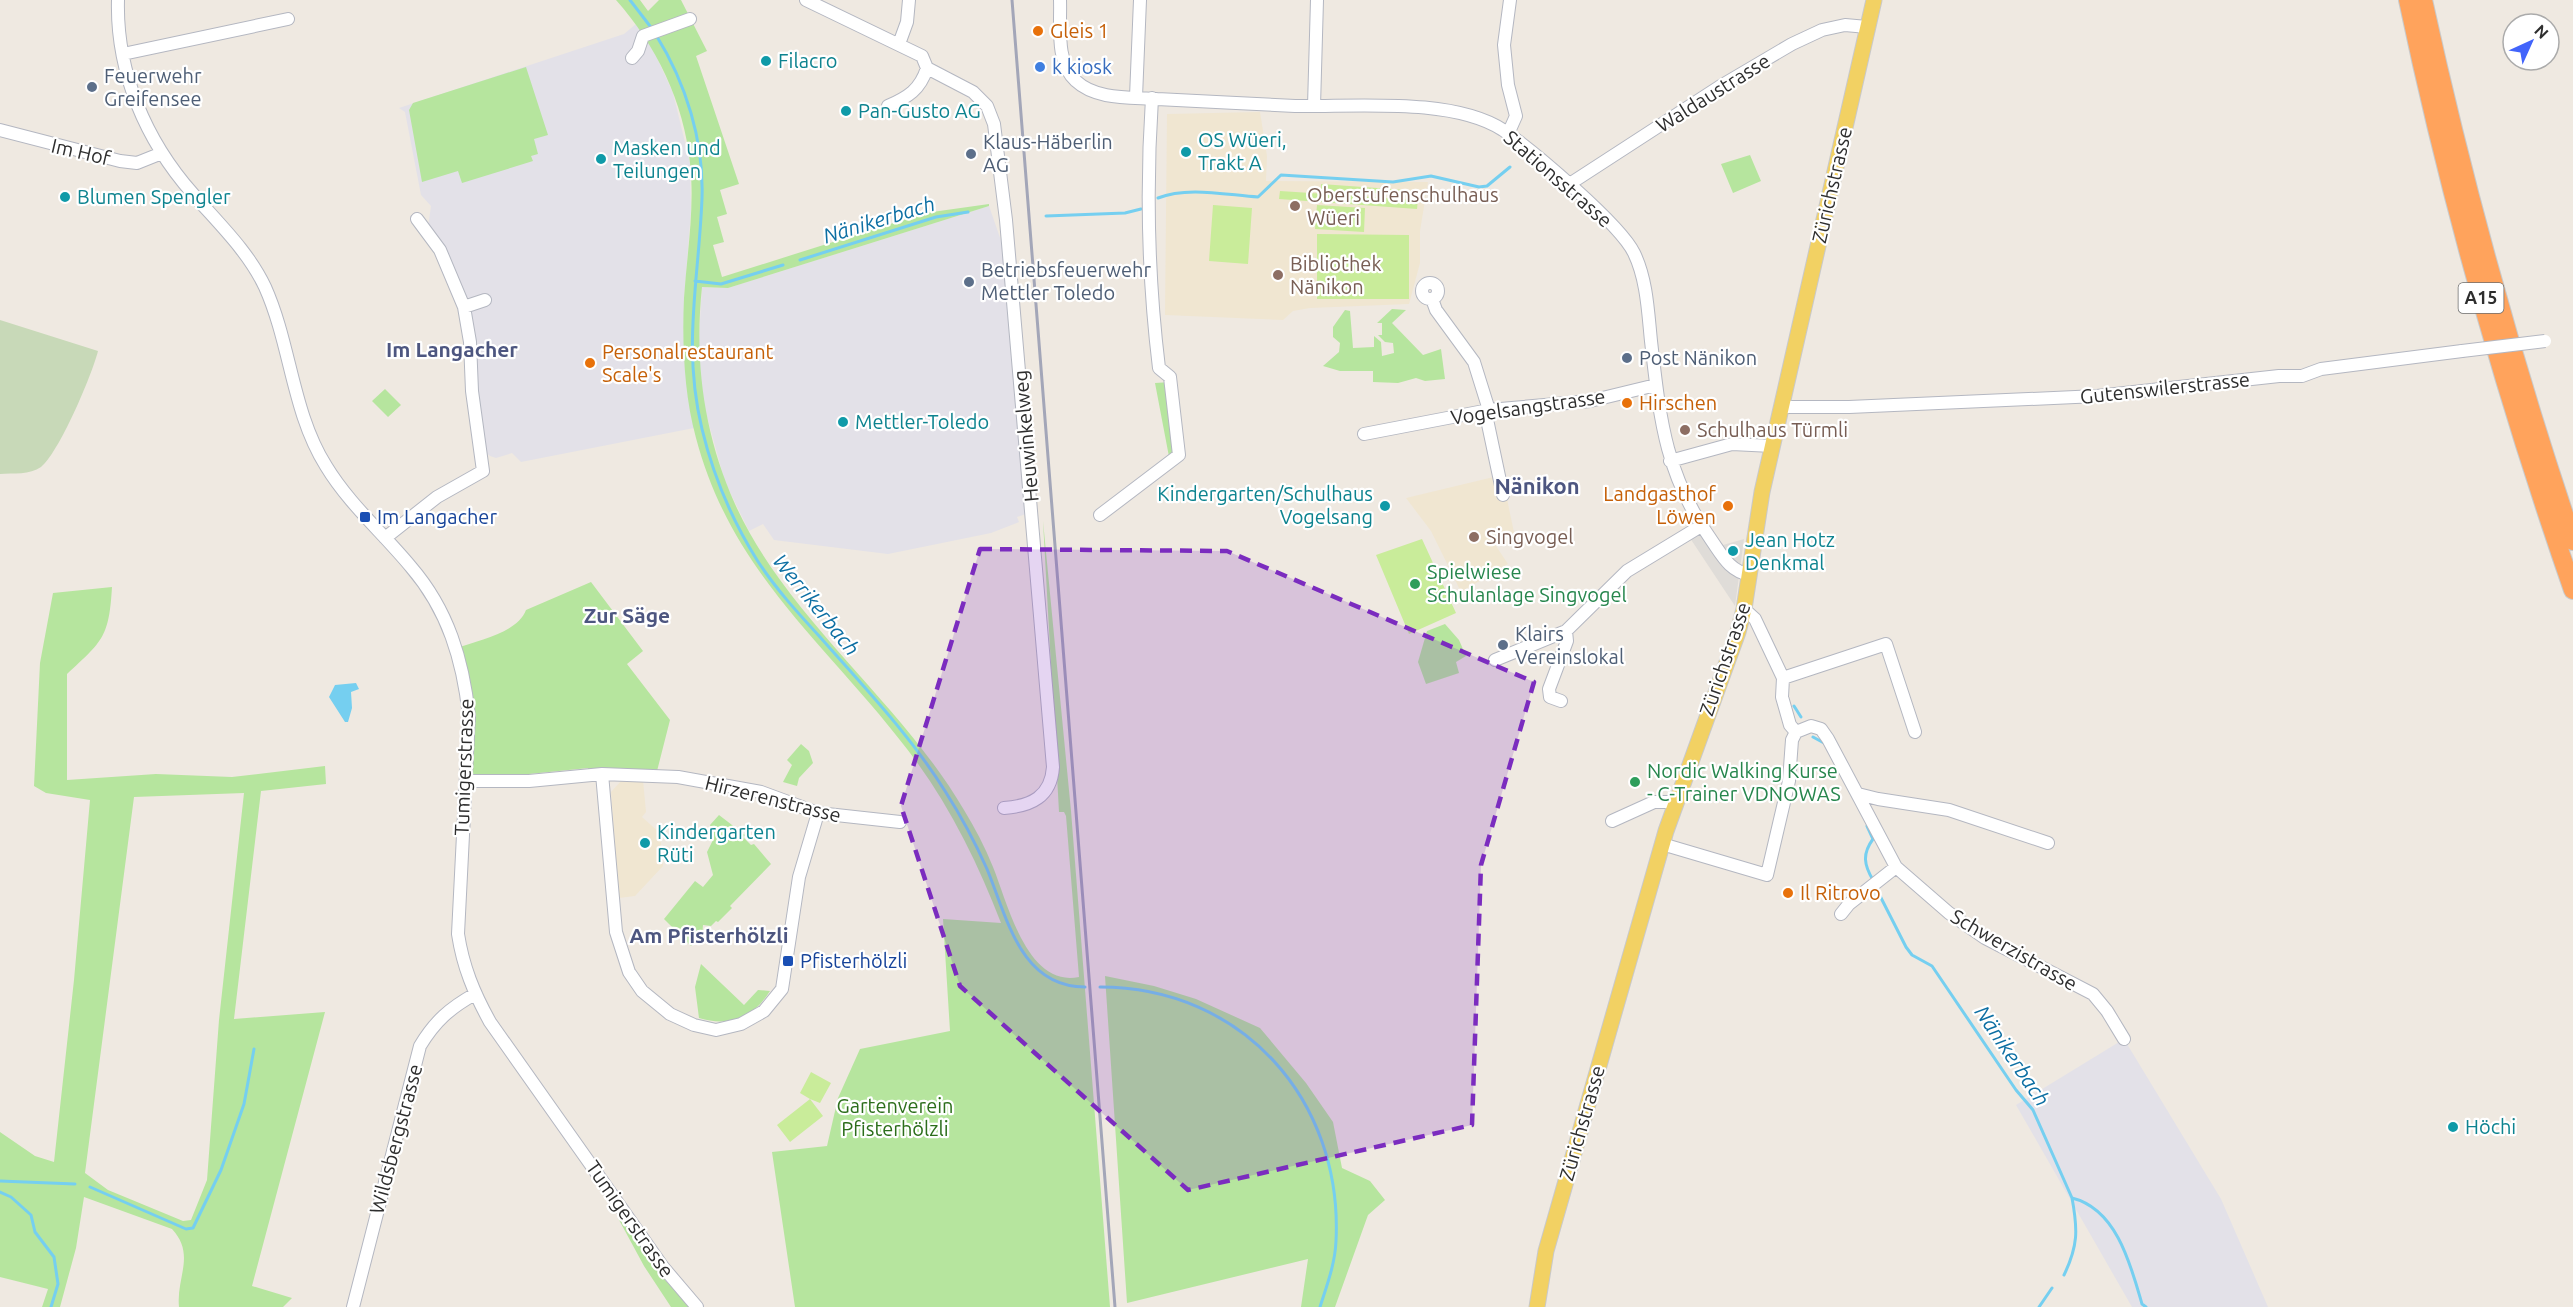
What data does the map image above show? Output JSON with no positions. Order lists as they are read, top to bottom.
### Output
{
  "streets": {
    "highway": ["A15"],
    "main road": ["Zürichstrasse"],
    "street": [
      "Waldaustrasse",
      "Im Hof",
      "Stationsstrasse",
      "Gutenswilerstrasse",
      "Vogelsangstrasse",
      "Heuwinkelweg",
      "Tumigerstrasse",
      "Hirzerenstrasse",
      "Schwerzistrasse",
      "Wildsbergstrasse"
    ]
  },
  "crossings": [
    ["Waldaustrasse", "Stationsstrasse"],
    ["Waldaustrasse", "Zürichstrasse"],
    ["Im Hof", "Tumigerstrasse"],
    ["Stationsstrasse", "Zürichstrasse"],
    ["Stationsstrasse", "Vogelsangstrasse"],
    ["Zürichstrasse", "Gutenswilerstrasse"],
    ["Tumigerstrasse", "Hirzerenstrasse"],
    ["Tumigerstrasse", "Wildsbergstrasse"]
  ],
  "districts": [
    "Im Langacher",
    "Nänikon",
    "Zur Säge",
    "Am Pfisterhölzli"
  ],
  "water": ["Nänikerbach", "Werrikerbach"],
  "parks": ["Gartenverein Pfisterhölzli"],
  "places": {
    "other": [
      "Gleis 1",
      "Filacro",
      "k kiosk",
      "Feuerwehr Greifensee",
      "Pan-Gusto AG",
      "OS Wüeri, Trakt A",
      "Klaus-Häberlin AG",
      "Masken und Teilungen",
      "Blumen Spengler",
      "Oberstufenschulhaus Wüeri",
      "Bibliothek Nänikon",
      "Betriebsfeuerwehr Mettler Toledo",
      "Post Nänikon",
      "Personalrestaurant Scale's",
      "Hirschen",
      "Mettler-Toledo",
      "Schulhaus Türmli",
      "Kindergarten/Schulhaus Vogelsang",
      "Landgasthof Löwen",
      "Singvogel",
      "Jean Hotz Denkmal",
      "Spielwiese Schulanlage Singvogel",
      "Klairs Vereinslokal",
      "Nordic Walking Kurse - C-Trainer VDNOWAS",
      "Kindergarten Rüti",
      "Il Ritrovo",
      "Höchi"
    ],
    "transit": ["Im Langacher", "Pfisterhölzli"]
  },
  "north": "top right"
}
